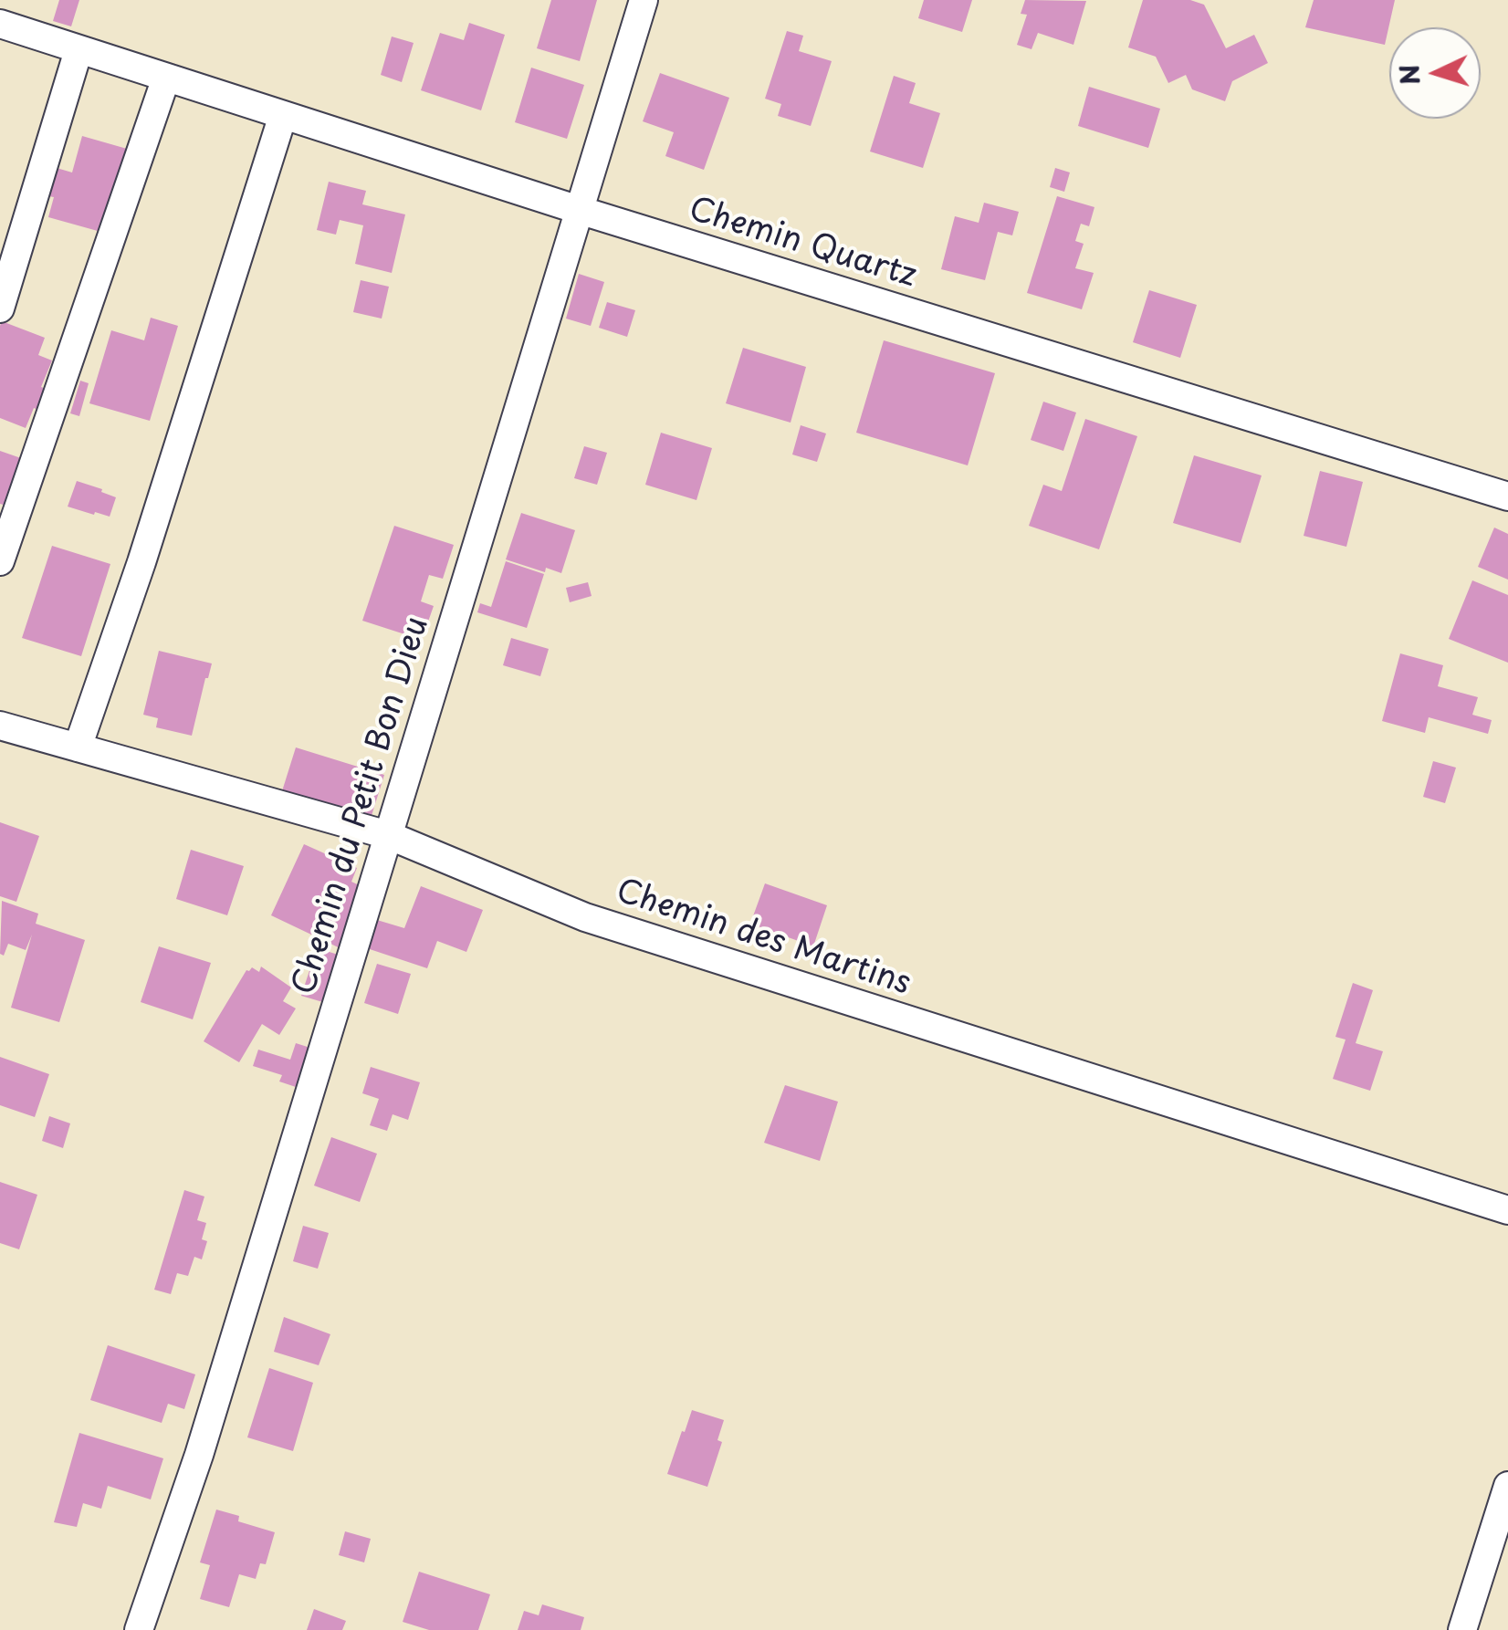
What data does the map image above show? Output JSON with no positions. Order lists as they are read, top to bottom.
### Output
{
  "streets": {
    "street": ["Chemin Quartz", "Chemin du Petit Bon Dieu", "Chemin des Martins"]
  },
  "crossings": [
    ["Chemin Quartz", "Chemin du Petit Bon Dieu"],
    ["Chemin du Petit Bon Dieu", "Chemin des Martins"]
  ],
  "north": "left"
}
